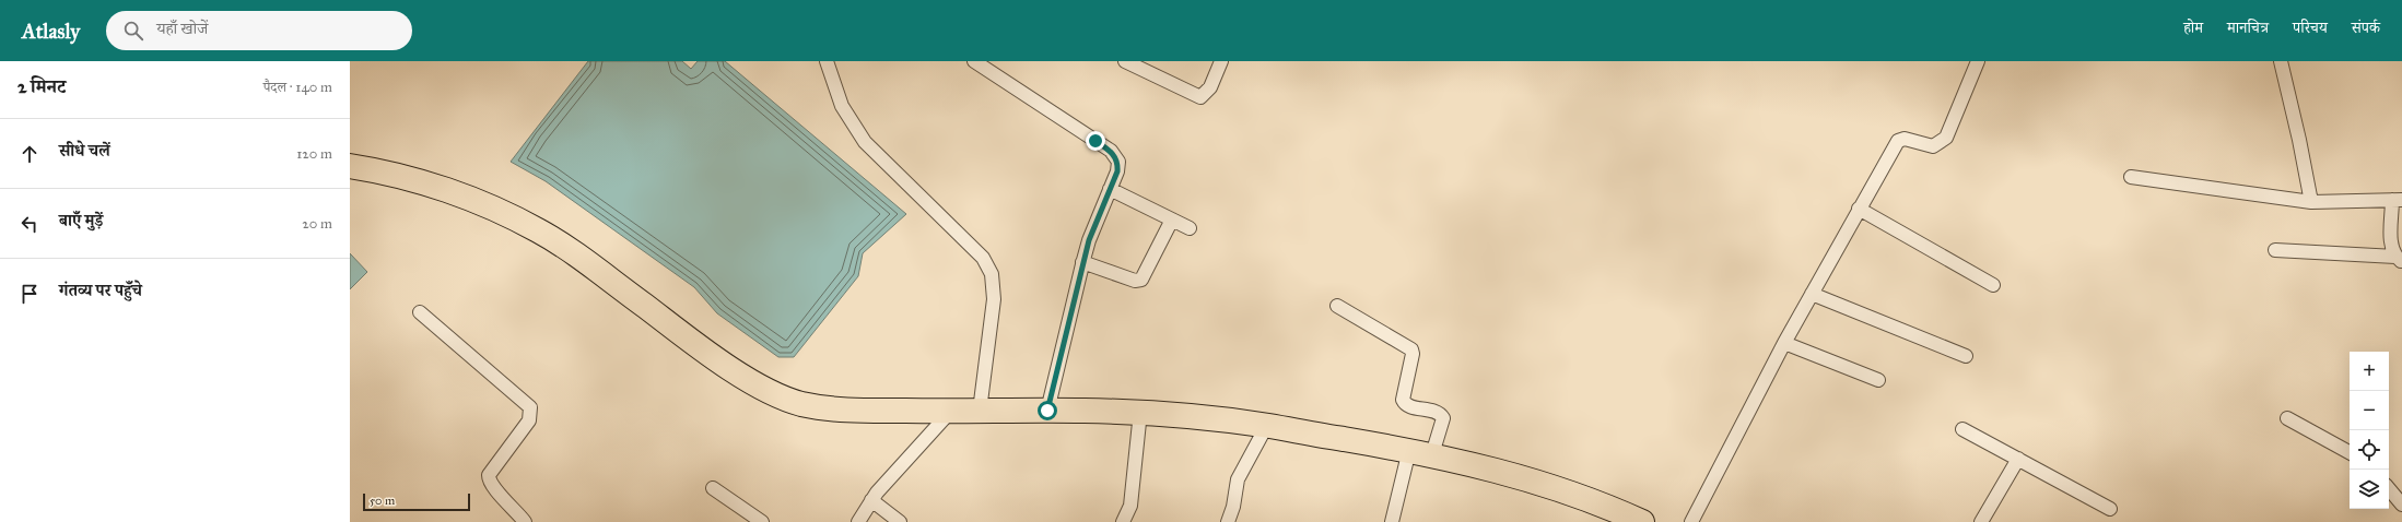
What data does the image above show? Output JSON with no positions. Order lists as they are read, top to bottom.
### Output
{
  "scale_bar": "50 m",
  "page": {
    "header": "Atlasly",
    "search": "यहाँ खोजें",
    "nav": [
      "होम",
      "मानचित्र",
      "परिचय",
      "संपर्क"
    ],
    "heading": ["2 मिनट", "पैदल · 140 m"],
    "list": [
      ["सीधे चलें", "120 m"],
      ["बाएँ मुड़ें", "20 m"],
      "गंतव्य पर पहुँचे"
    ],
    "map_buttons": ["+", "−"],
    "scale": "50 m"
  }
}
